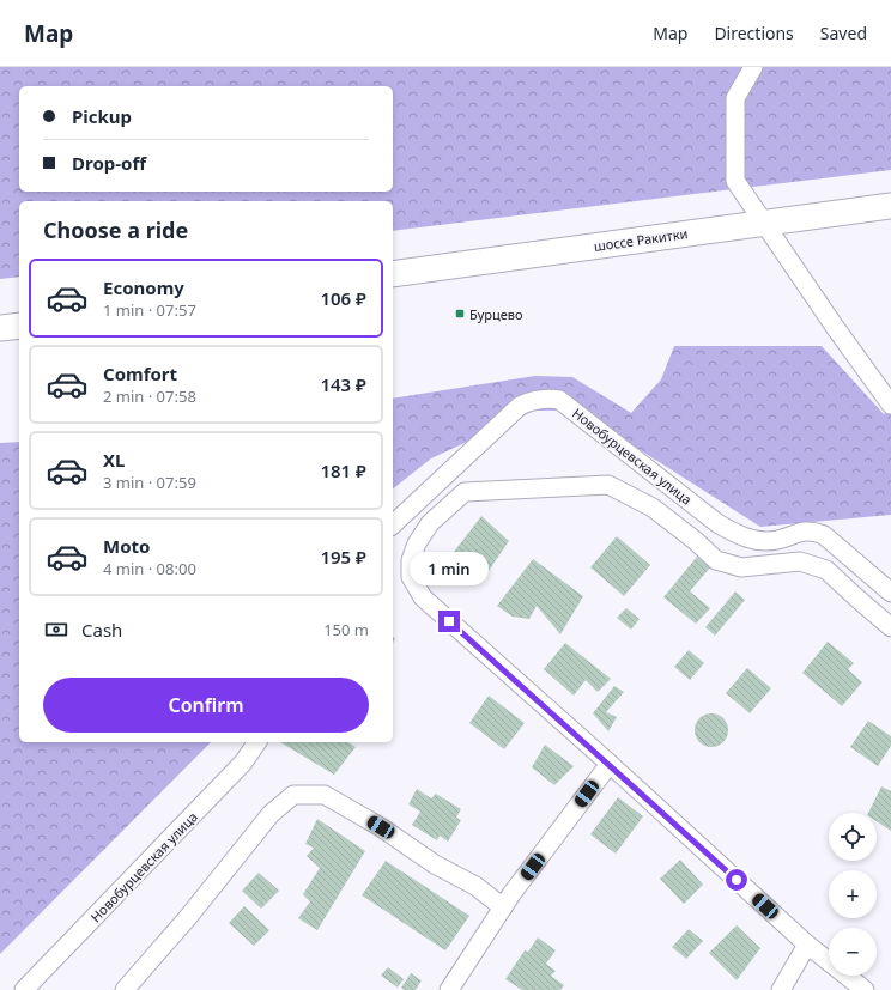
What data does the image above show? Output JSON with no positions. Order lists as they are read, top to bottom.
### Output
{
  "streets": {
    "main road": ["шоссе Ракитки"],
    "street": ["Новобурцевская улица"]
  },
  "places": {
    "transit": ["Бурцево"]
  },
  "page": {
    "header": "Map",
    "nav": ["Map", "Directions", "Saved"],
    "banner": ["Pickup", "Drop-off"],
    "heading": "Choose a ride",
    "list": [
      {
        "name": "Economy",
        "note": "1 min · 07:57",
        "value": "106 ₽"
      },
      {
        "name": "Comfort",
        "note": "2 min · 07:58",
        "value": "143 ₽"
      },
      {
        "name": "XL",
        "note": "3 min · 07:59",
        "value": "181 ₽"
      },
      {
        "name": "Moto",
        "note": "4 min · 08:00",
        "value": "195 ₽"
      }
    ],
    "bubble": "1 min",
    "pay": ["Cash", "150 m"],
    "buttons": "Confirm",
    "map_buttons": ["+", "−"]
  }
}
